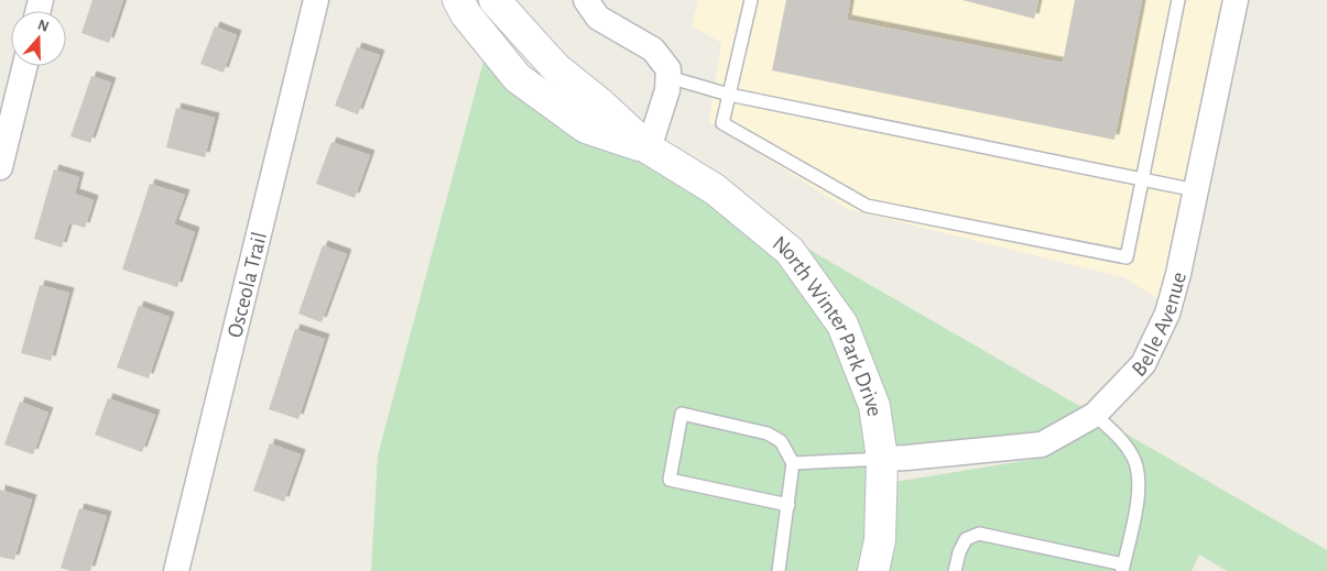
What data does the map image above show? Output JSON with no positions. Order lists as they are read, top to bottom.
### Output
{
  "streets": {
    "street": ["Osceola Trail", "Belle Avenue", "North Winter Park Drive"]
  },
  "crossings": [
    ["Belle Avenue", "North Winter Park Drive"]
  ],
  "north": "top"
}
